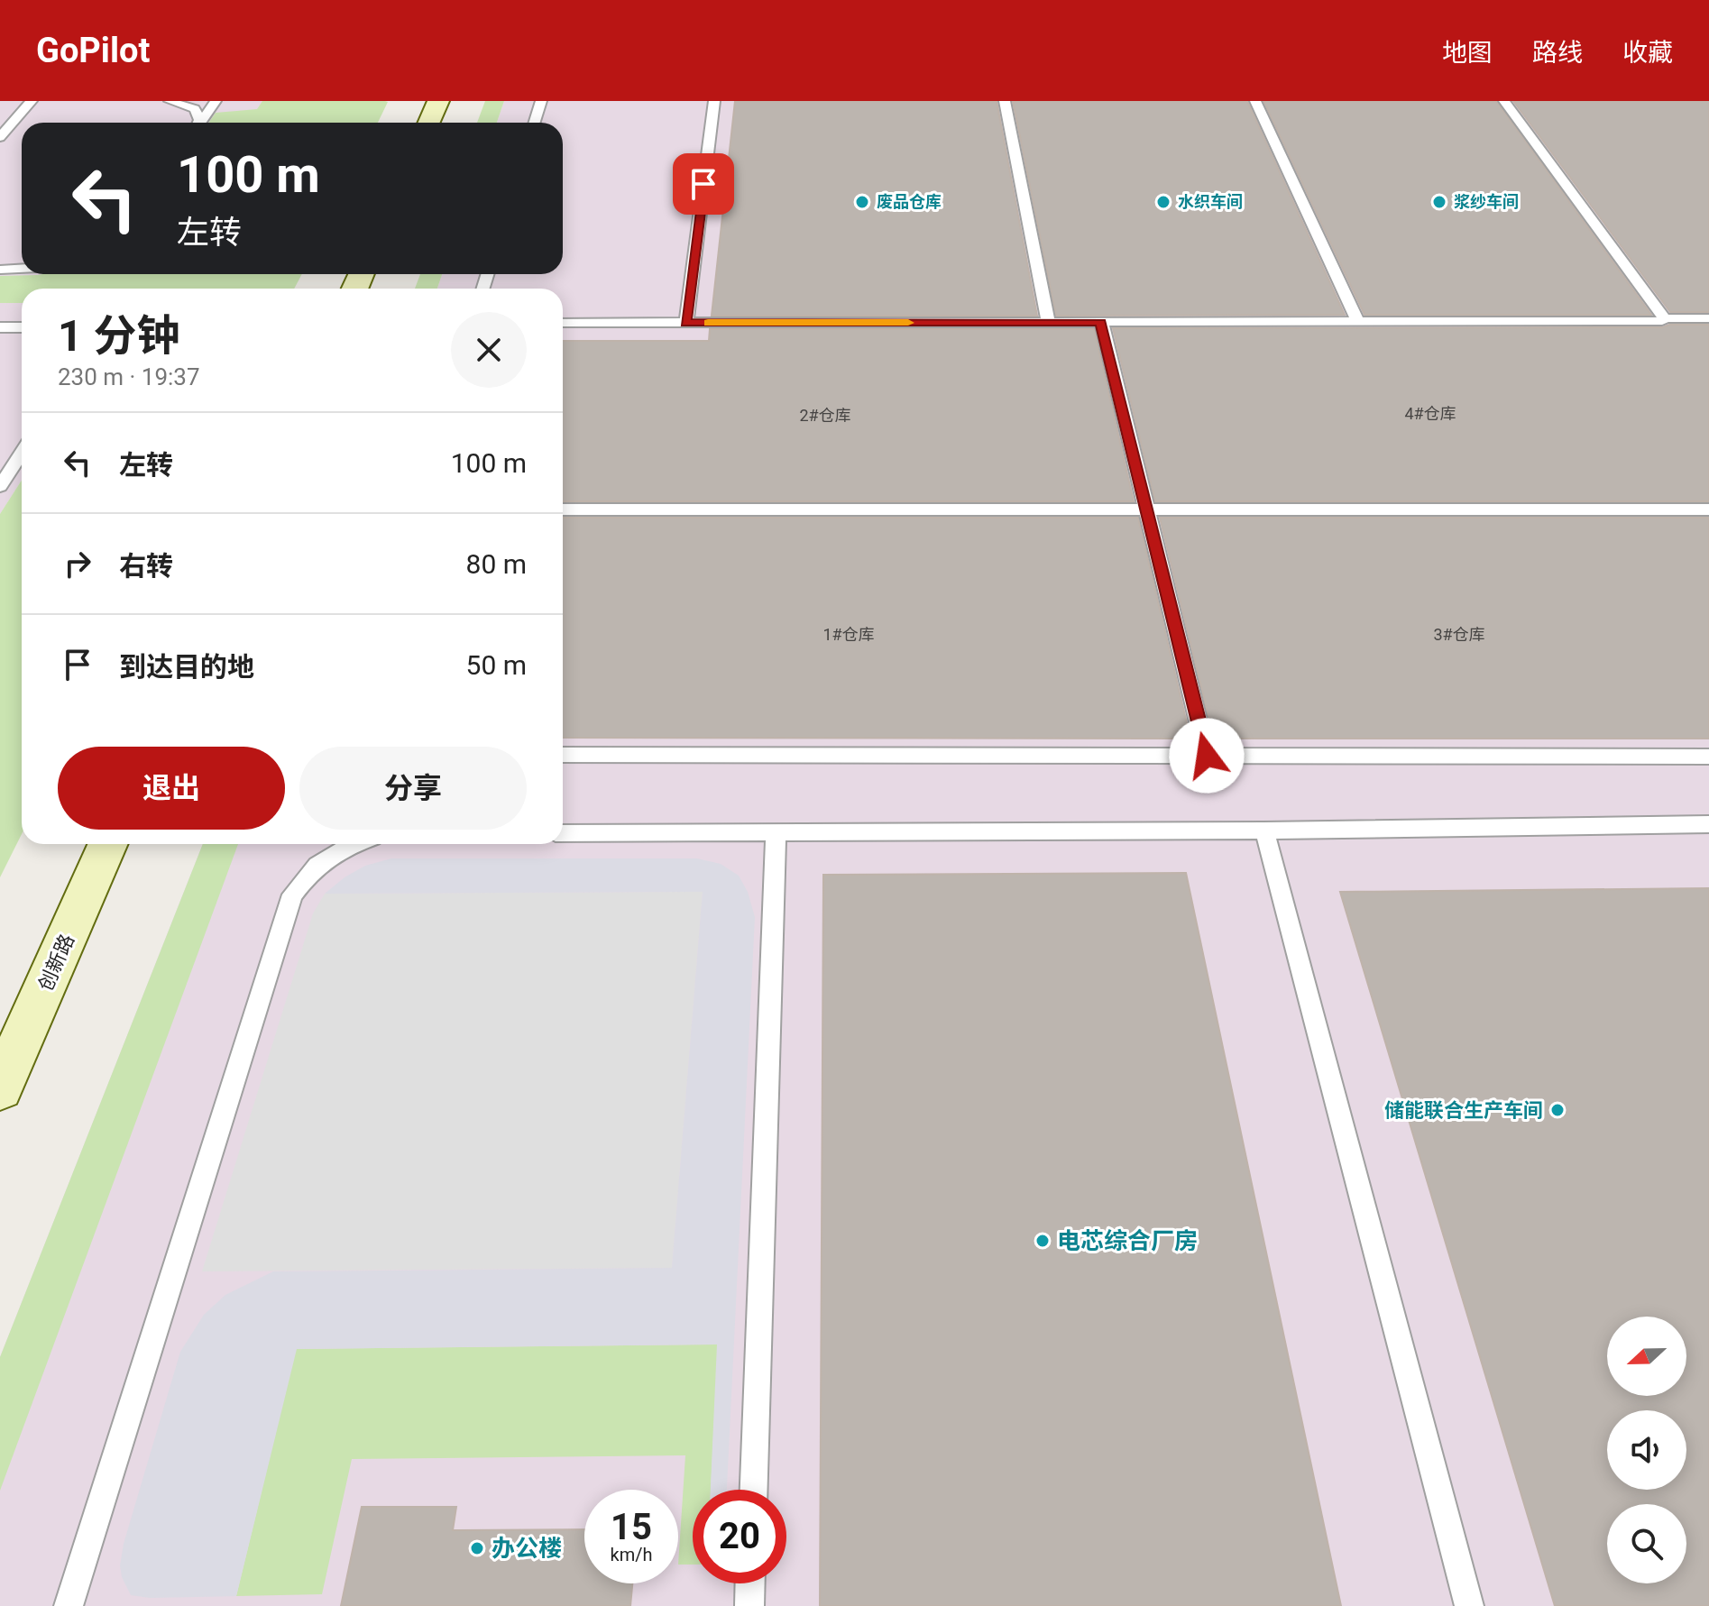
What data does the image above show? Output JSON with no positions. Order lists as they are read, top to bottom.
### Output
{
  "streets": {
    "main road": ["创新路"]
  },
  "places": [
    "废品仓库",
    "水织车间",
    "浆纱车间",
    "储能联合生产车间",
    "电芯综合厂房",
    "办公楼"
  ],
  "house_numbers": [
    "4#仓库",
    "2#仓库",
    "1#仓库",
    "3#仓库"
  ],
  "north": "left",
  "page": {
    "header": "GoPilot",
    "nav": ["地图", "路线", "收藏"],
    "turn": ["100 m", "左转"],
    "heading": ["1 分钟", "230 m · 19:37"],
    "list": [
      {
        "name": "左转",
        "value": "100 m"
      },
      {
        "name": "右转",
        "value": "80 m"
      },
      {
        "name": "到达目的地",
        "value": "50 m"
      }
    ],
    "buttons": ["退出", "分享"],
    "speed": "15 km/h",
    "limit": "20"
  }
}
